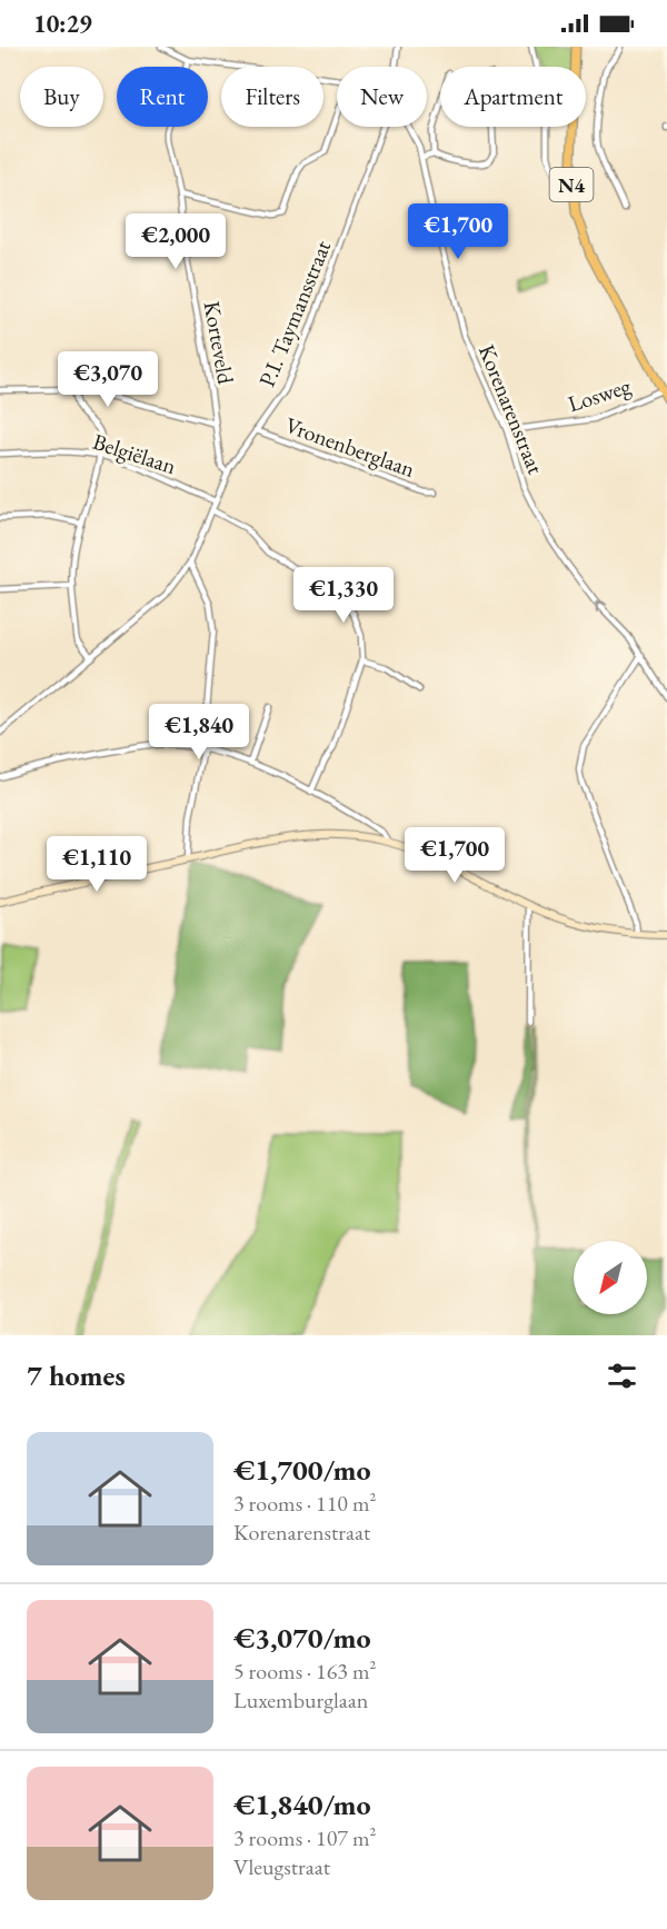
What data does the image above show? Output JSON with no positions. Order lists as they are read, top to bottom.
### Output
{
  "streets": {
    "main road": ["N4"],
    "street": [
      "P.I. Taymansstraat",
      "Korteveld",
      "Losweg",
      "Korenarenstraat",
      "Vronenberglaan",
      "Belgiëlaan"
    ]
  },
  "crossings": [
    ["N4", "Losweg"],
    ["P.I. Taymansstraat", "Korteveld"],
    ["P.I. Taymansstraat", "Vronenberglaan"],
    ["P.I. Taymansstraat", "Belgiëlaan"],
    ["Losweg", "Korenarenstraat"]
  ],
  "one_way": ["Korenarenstraat"],
  "north": "bottom left",
  "page": {
    "status": "10:29",
    "chip": [
      "Buy",
      "Rent",
      "Filters",
      "New",
      "Apartment"
    ],
    "price": [
      "€1,700",
      "€2,000",
      "€3,070",
      "€1,330",
      "€1,840",
      "€1,700",
      "€1,110"
    ],
    "heading": "7 homes",
    "list": [
      {
        "name": "€1,700/mo",
        "note": "3 rooms · 110 m² · Korenarenstraat"
      },
      {
        "name": "€3,070/mo",
        "note": "5 rooms · 163 m² · Luxemburglaan"
      },
      {
        "name": "€1,840/mo",
        "note": "3 rooms · 107 m² · Vleugstraat"
      }
    ]
  }
}
